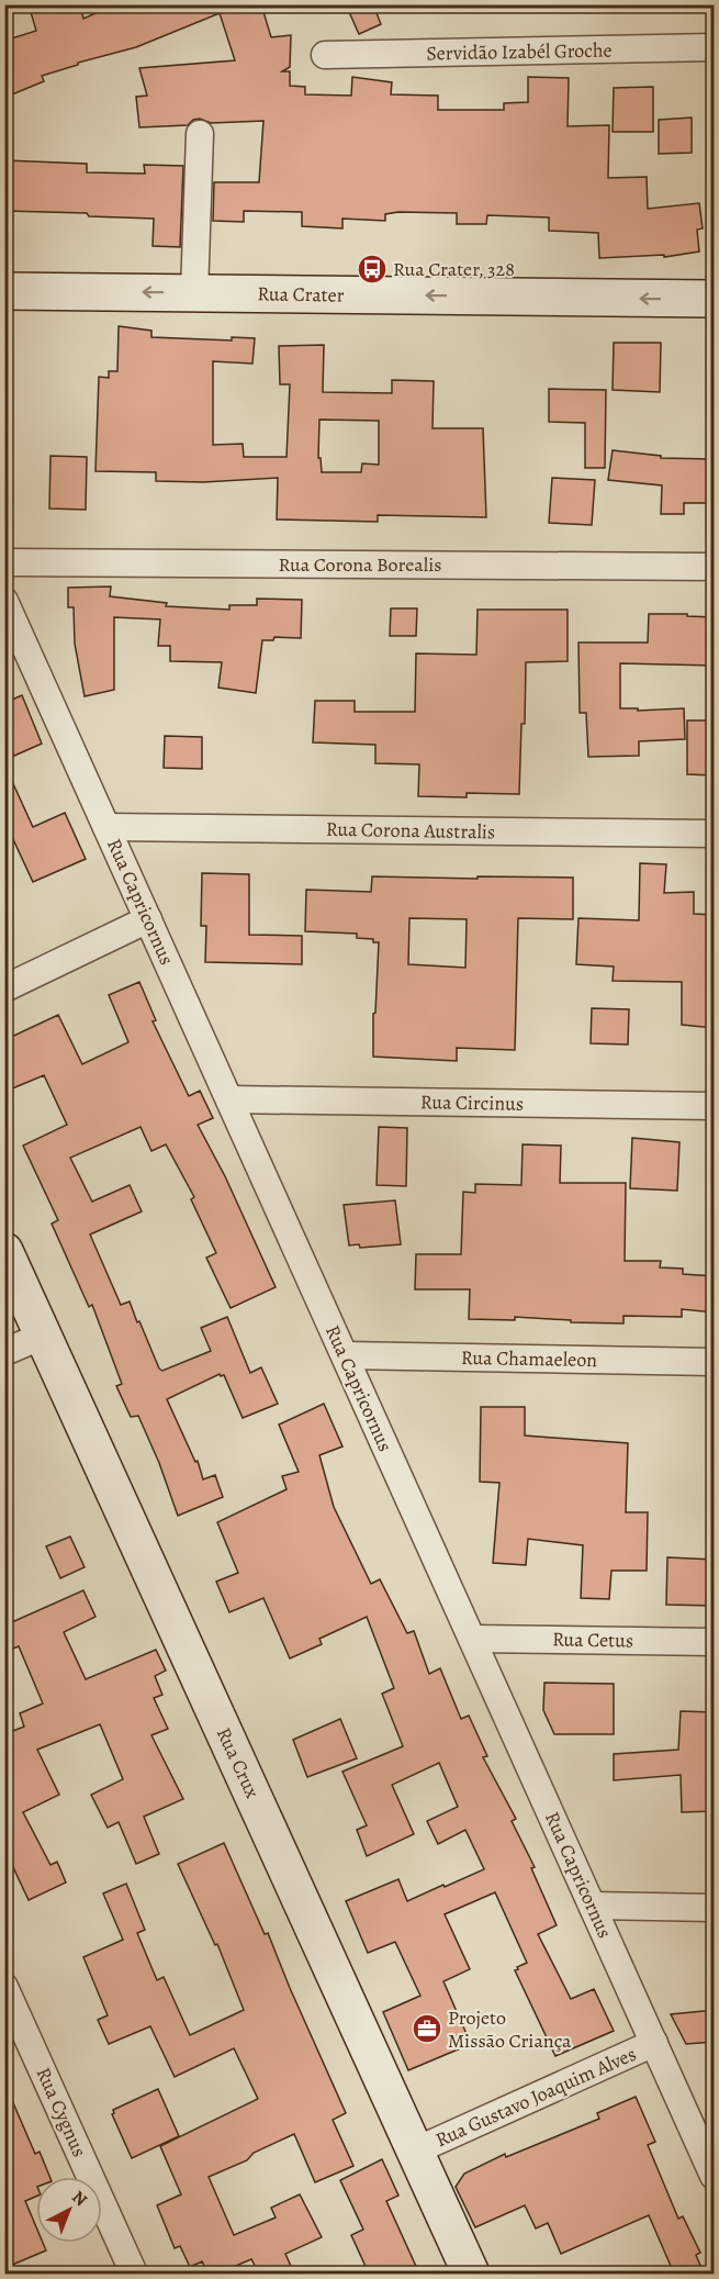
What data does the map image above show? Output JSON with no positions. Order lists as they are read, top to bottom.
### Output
{
  "streets": {
    "street": [
      "Servidão Izabél Groche",
      "Rua Crater",
      "Rua Corona Borealis",
      "Rua Corona Australis",
      "Rua Capricornus",
      "Rua Circinus",
      "Rua Chamaeleon",
      "Rua Cetus",
      "Rua Crux",
      "Rua Gustavo Joaquim Alves",
      "Rua Cygnus"
    ]
  },
  "crossings": [
    ["Rua Corona Australis", "Rua Capricornus"],
    ["Rua Capricornus", "Rua Circinus"],
    ["Rua Capricornus", "Rua Chamaeleon"],
    ["Rua Capricornus", "Rua Cetus"],
    ["Rua Capricornus", "Rua Gustavo Joaquim Alves"],
    ["Rua Crux", "Rua Gustavo Joaquim Alves"]
  ],
  "one_way": ["Rua Crater"],
  "places": {
    "bus stop": ["Rua Crater, 328"],
    "office": ["Projeto Missão Criança"]
  },
  "north": "top right"
}
